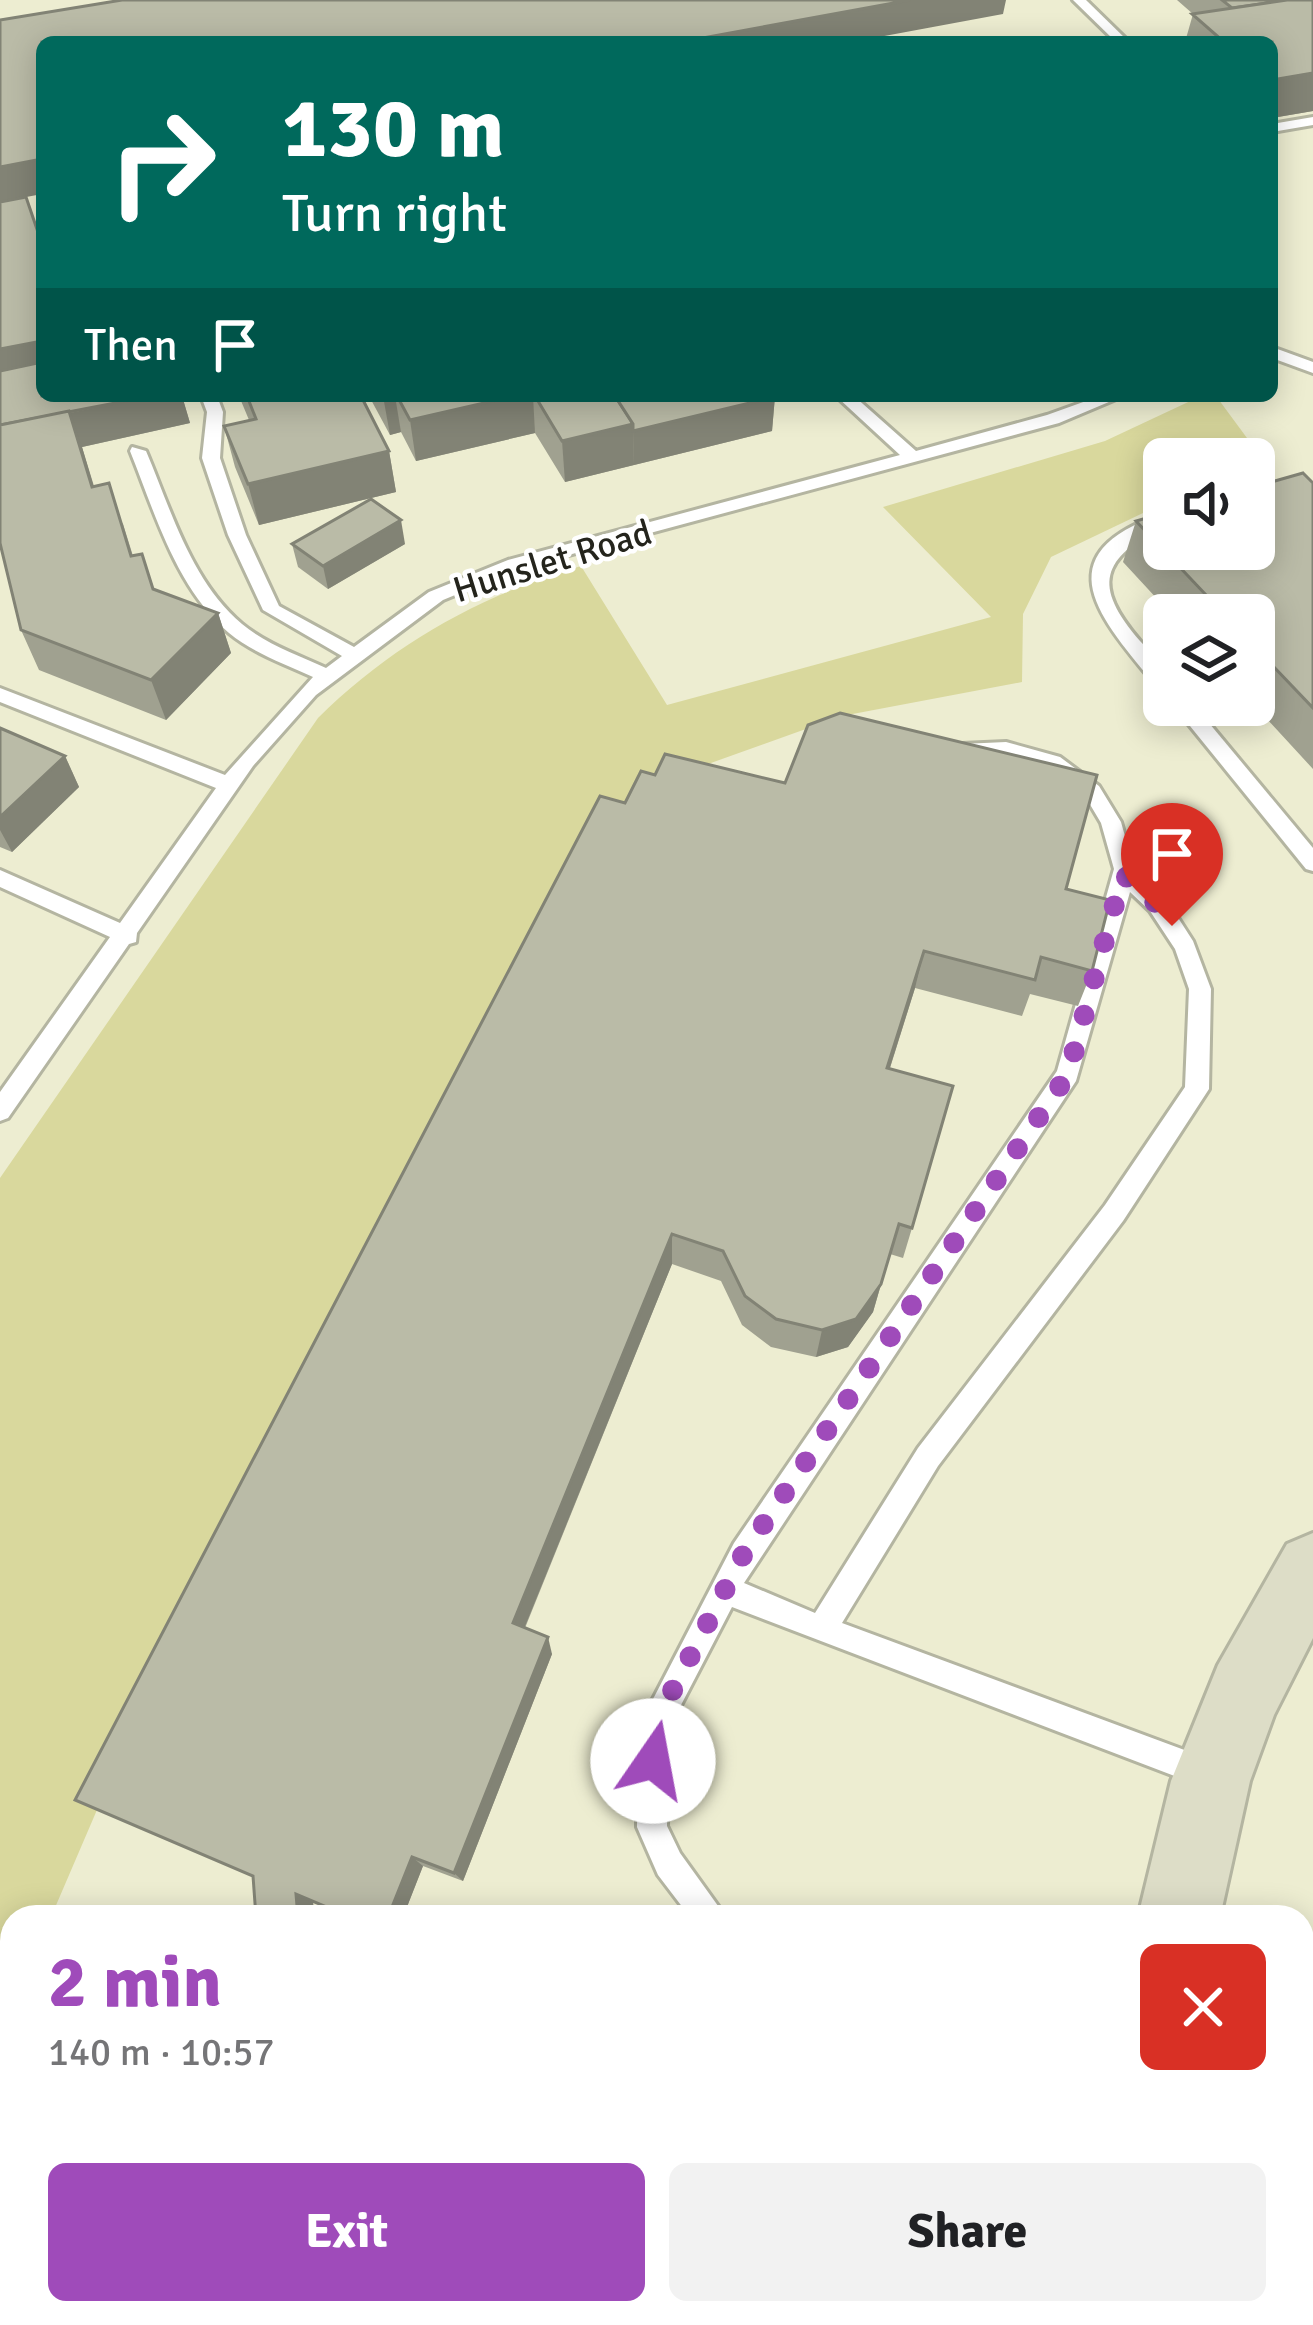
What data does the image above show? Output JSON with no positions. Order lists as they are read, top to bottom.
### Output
{
  "streets": {
    "lane": ["Hunslet Road"]
  },
  "page": {
    "turn": ["130 m", "Turn right"],
    "then": "Then",
    "heading": ["2 min", "140 m · 10:57"],
    "buttons": ["Exit", "Share"]
  }
}
